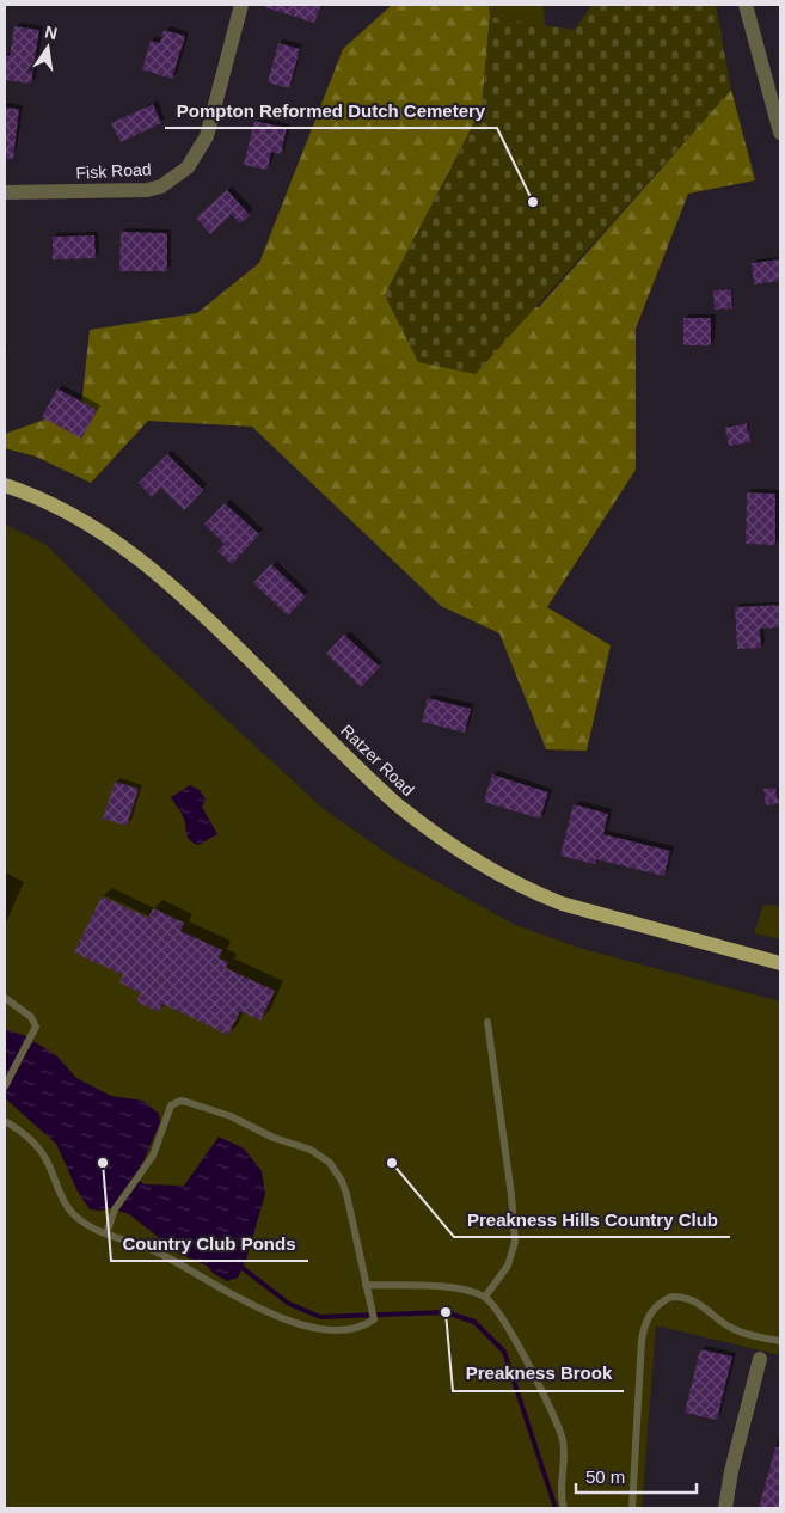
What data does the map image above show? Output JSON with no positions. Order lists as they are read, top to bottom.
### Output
{
  "streets": {
    "main road": ["Ratzer Road"],
    "street": ["Fisk Road"]
  },
  "places": [
    "Pompton Reformed Dutch Cemetery",
    "Country Club Ponds",
    "Preakness Hills Country Club",
    "Preakness Brook"
  ],
  "scale_bar": "50 m",
  "north": "top"
}
